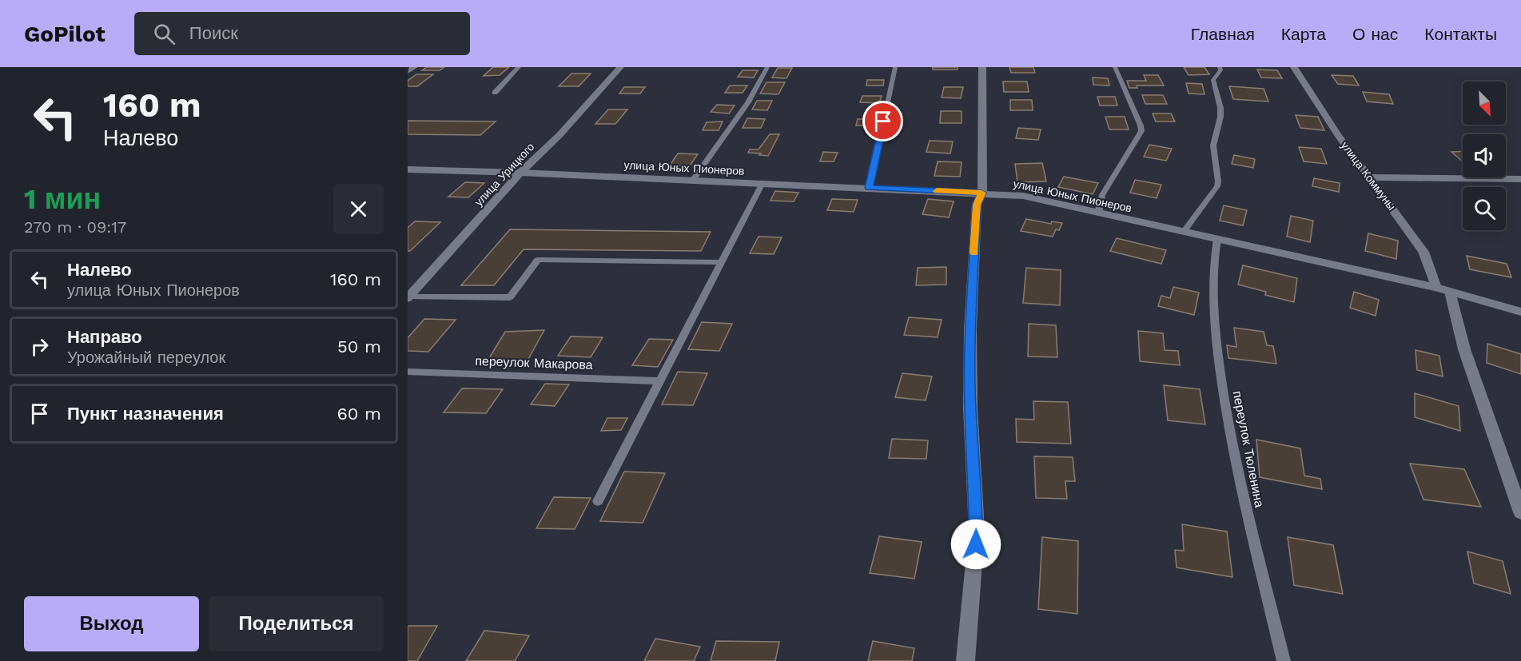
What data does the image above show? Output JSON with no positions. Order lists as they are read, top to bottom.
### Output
{
  "streets": {
    "street": ["улица Юных Пионеров", "улица Урицкого", "улица Коммуны"],
    "lane": ["переулок Макарова", "переулок Тюленина"]
  },
  "crossings": [
    ["улица Юных Пионеров", "улица Урицкого"],
    ["улица Юных Пионеров", "улица Коммуны"],
    ["улица Юных Пионеров", "переулок Тюленина"]
  ],
  "north": "bottom right",
  "page": {
    "header": "GoPilot",
    "search": "Поиск",
    "nav": [
      "Главная",
      "Карта",
      "О нас",
      "Контакты"
    ],
    "turn": ["160 m", "Налево"],
    "heading": ["1 мин", "270 m · 09:17"],
    "list": [
      {
        "name": "Налево",
        "note": "улица Юных Пионеров",
        "value": "160 m"
      },
      {
        "name": "Направо",
        "note": "Урожайный переулок",
        "value": "50 m"
      },
      {
        "name": "Пункт назначения",
        "value": "60 m"
      }
    ],
    "buttons": ["Выход", "Поделиться"]
  }
}
